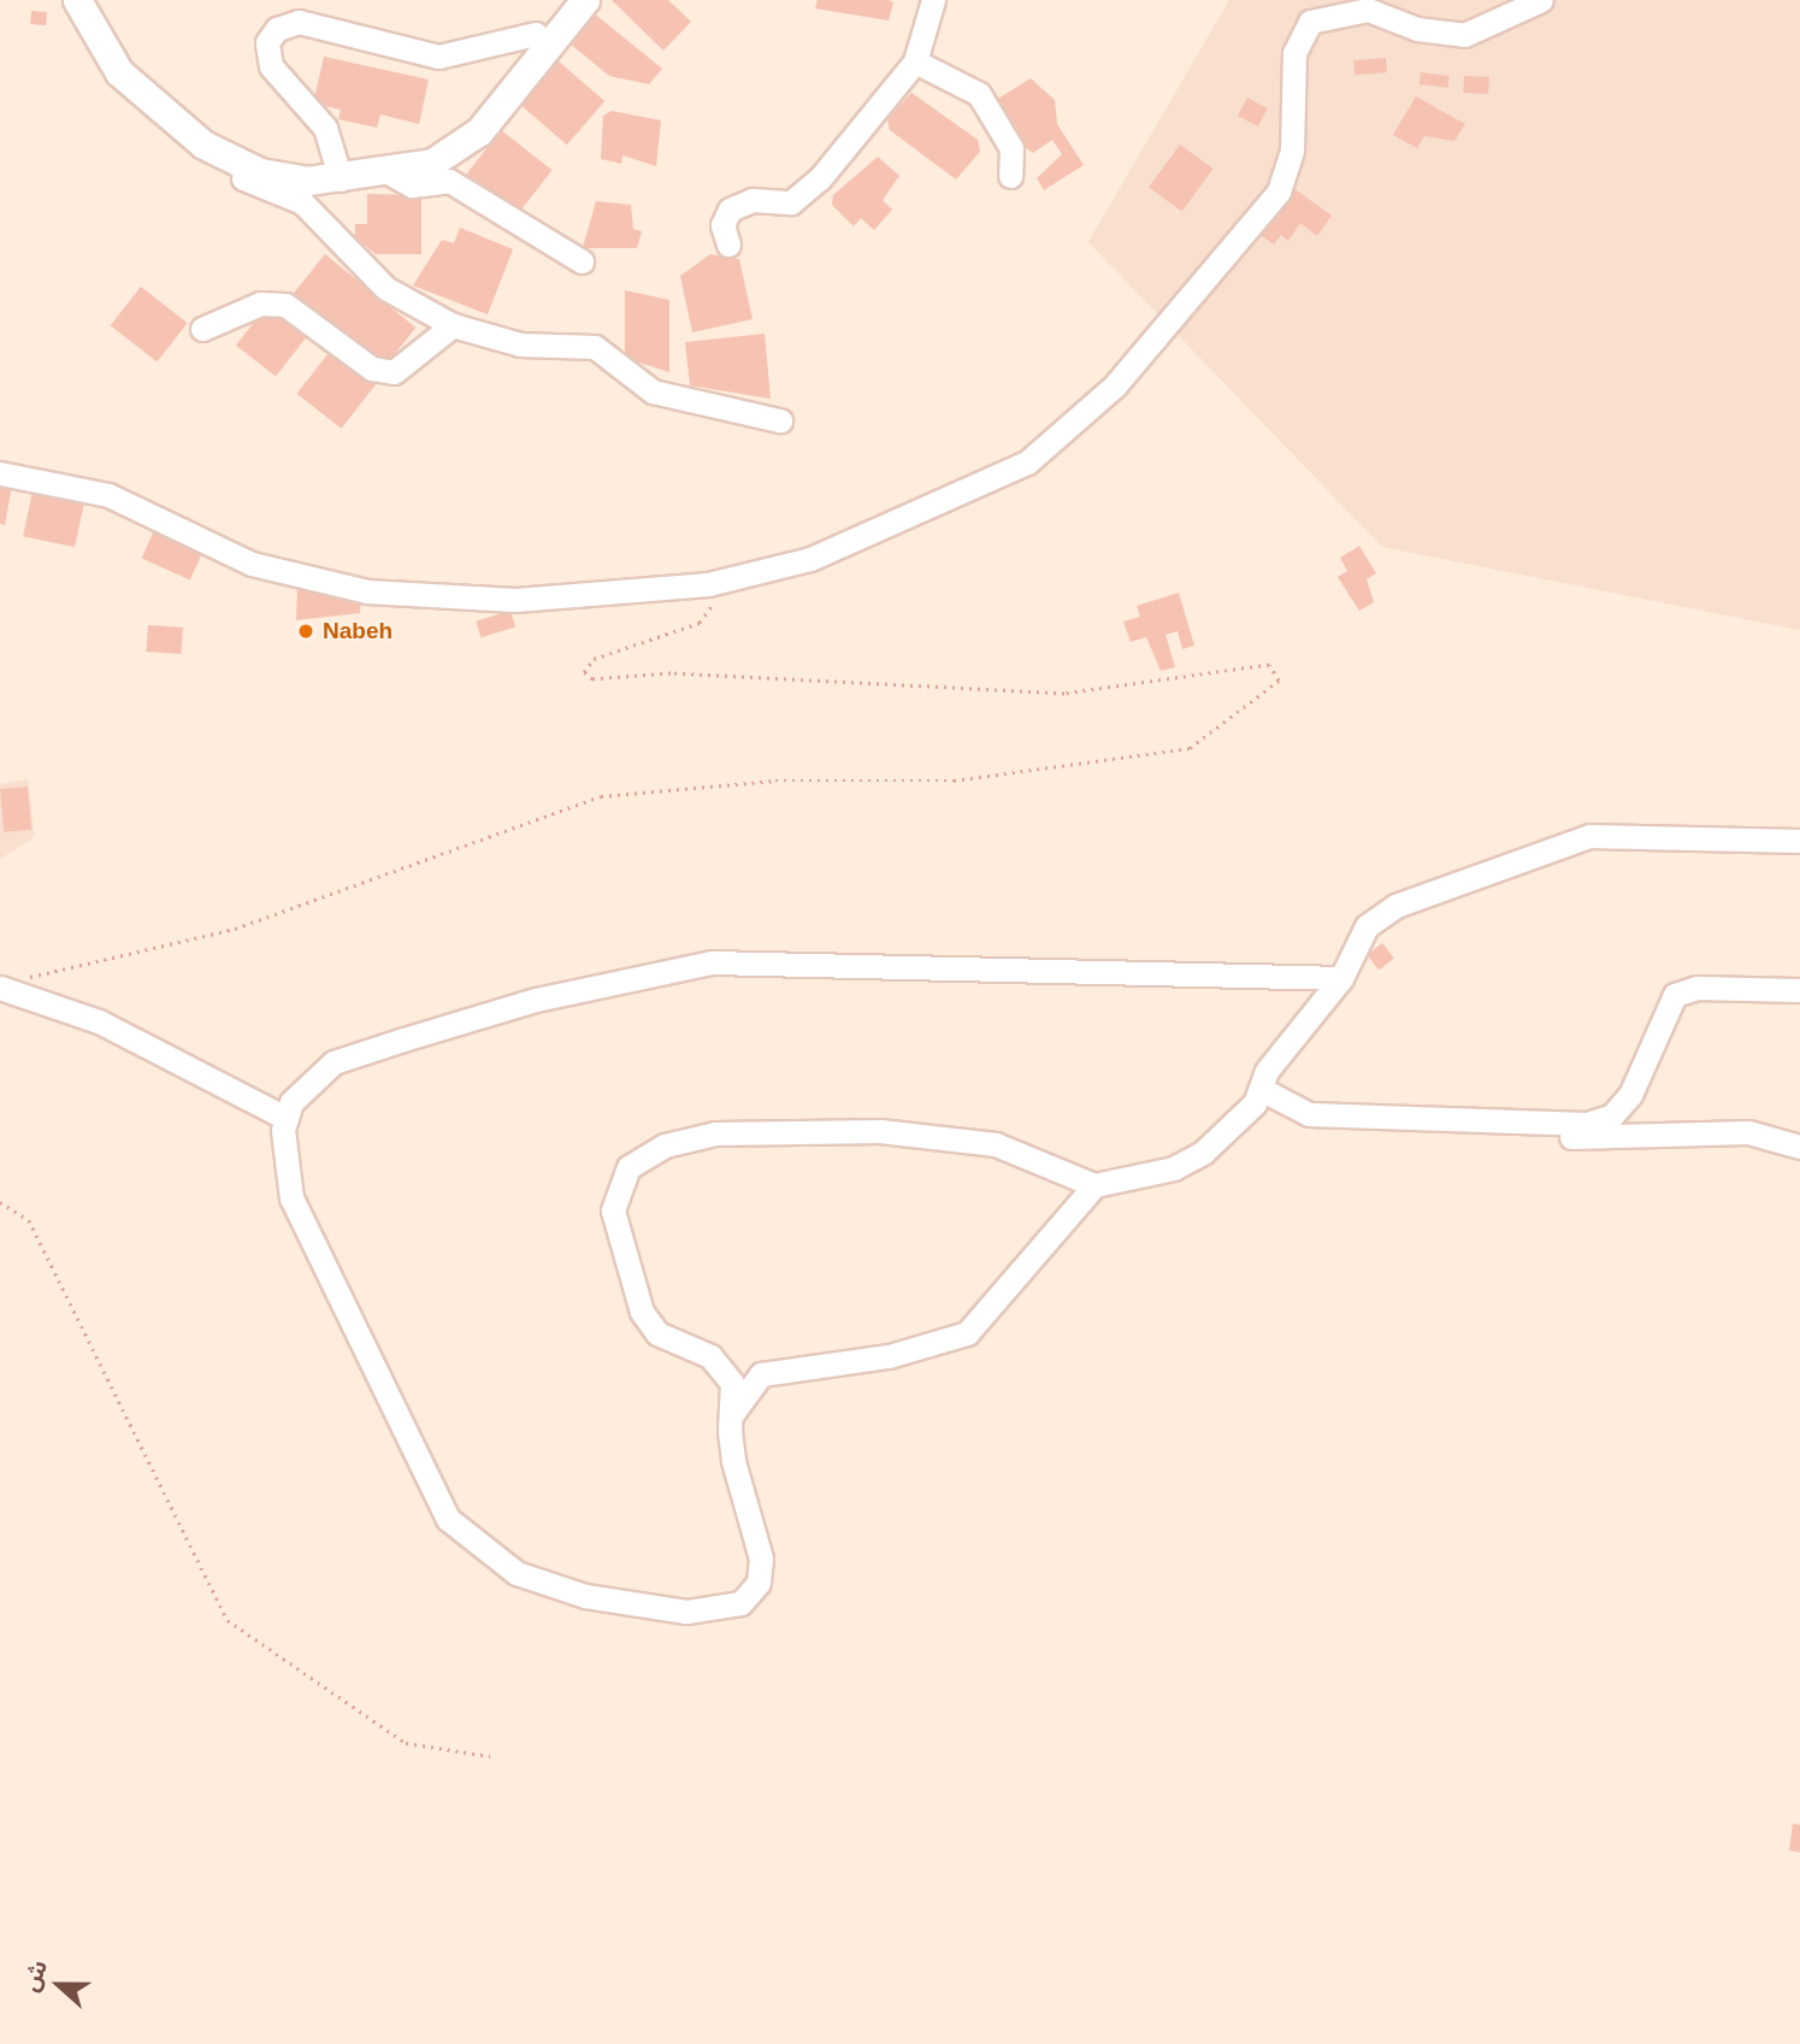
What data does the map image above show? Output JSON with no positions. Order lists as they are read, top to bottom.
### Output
{
  "places": ["Nabeh"],
  "north": "left"
}
